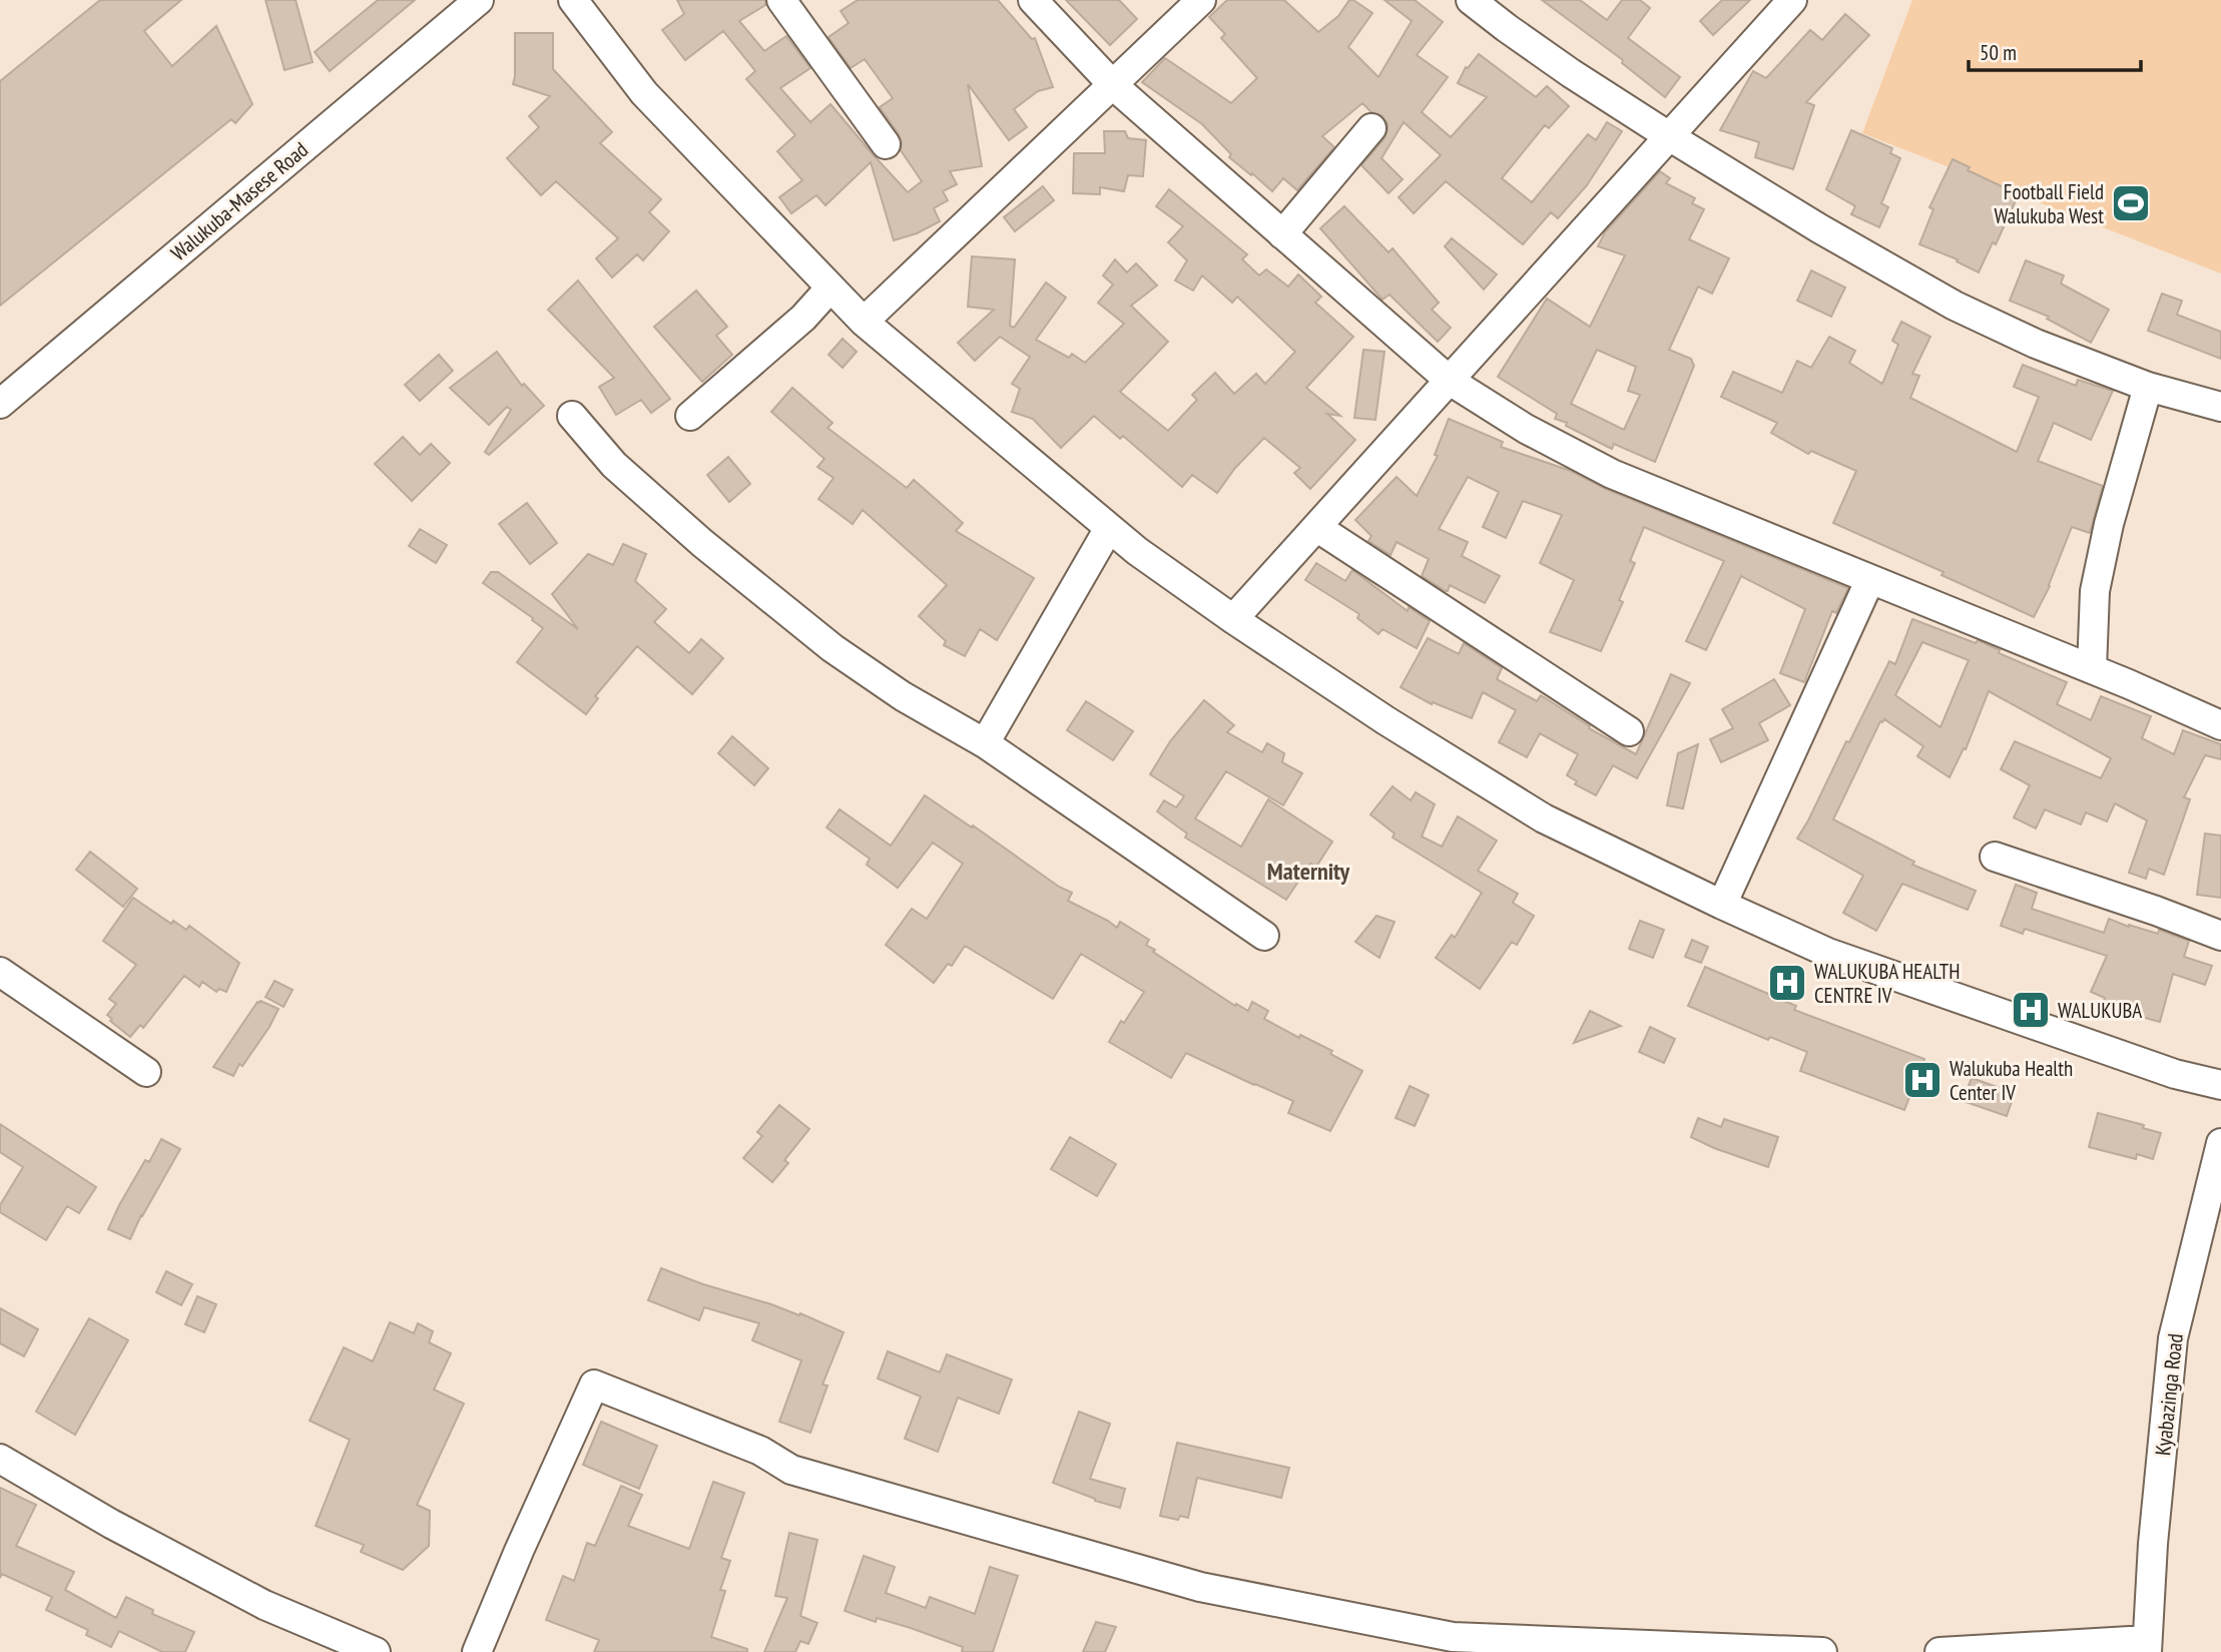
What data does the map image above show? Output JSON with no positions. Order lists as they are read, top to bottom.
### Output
{
  "streets": {
    "street": ["Walukuba-Masese Road", "Kyabazinga Road"]
  },
  "districts": ["Maternity"],
  "places": {
    "sports": ["Football Field Walukuba West"],
    "hospital": ["WALUKUBA HEALTH CENTRE IV", "WALUKUBA", "Walukuba Health Center IV"]
  },
  "scale_bar": "50 m"
}
